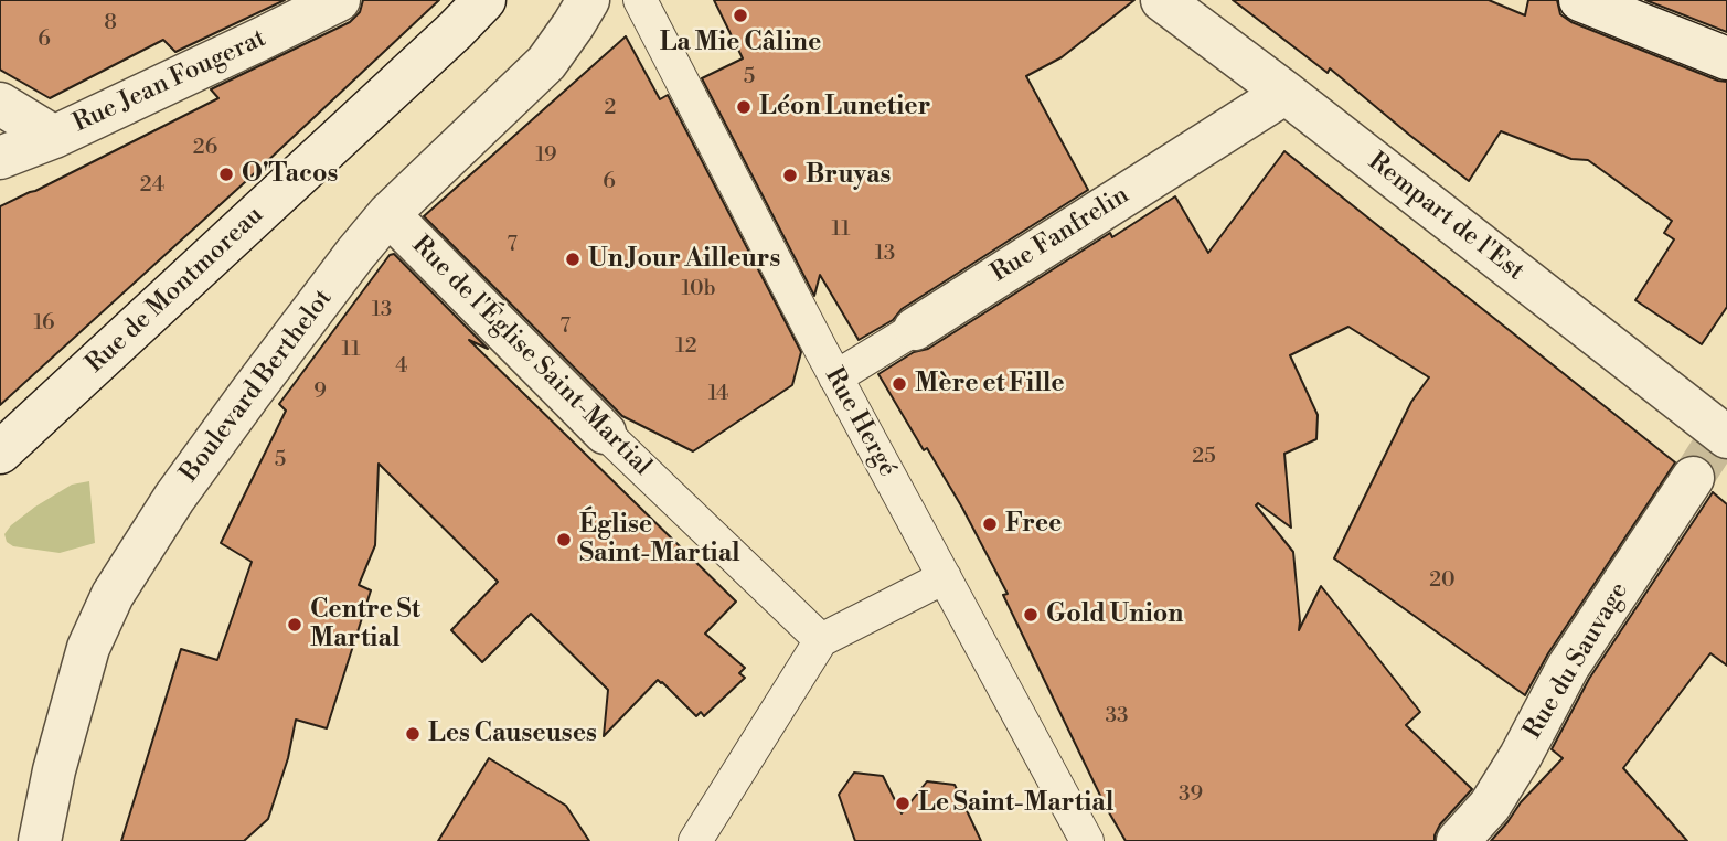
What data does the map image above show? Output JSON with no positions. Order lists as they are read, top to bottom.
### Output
{
  "streets": {
    "street": [
      "Rue Jean Fougerat",
      "Rempart de l'Est",
      "Rue Fanfrelin",
      "Rue de Montmoreau",
      "Rue de l'Église Saint-Martial",
      "Boulevard Berthelot",
      "Rue Hergé",
      "Rue du Sauvage"
    ]
  },
  "crossings": [
    ["Rempart de l'Est", "Rue Fanfrelin"],
    ["Rue Fanfrelin", "Rue Hergé"],
    ["Rue de l'Église Saint-Martial", "Boulevard Berthelot"]
  ],
  "places": [
    "La Mie Câline",
    "Léon Lunetier",
    "O'Tacos",
    "Bruyas",
    "Un Jour Ailleurs",
    "Mère et Fille",
    "Free",
    "Église Saint-Martial",
    "Gold Union",
    "Centre St Martial",
    "Les Causeuses",
    "Le Saint-Martial"
  ],
  "house_numbers": [
    "8",
    "6",
    "5",
    "2",
    "26",
    "19",
    "6",
    "24",
    "11",
    "7",
    "13",
    "10b",
    "13",
    "16",
    "7",
    "12",
    "11",
    "4",
    "9",
    "14",
    "25",
    "5",
    "20",
    "33",
    "39"
  ]
}
